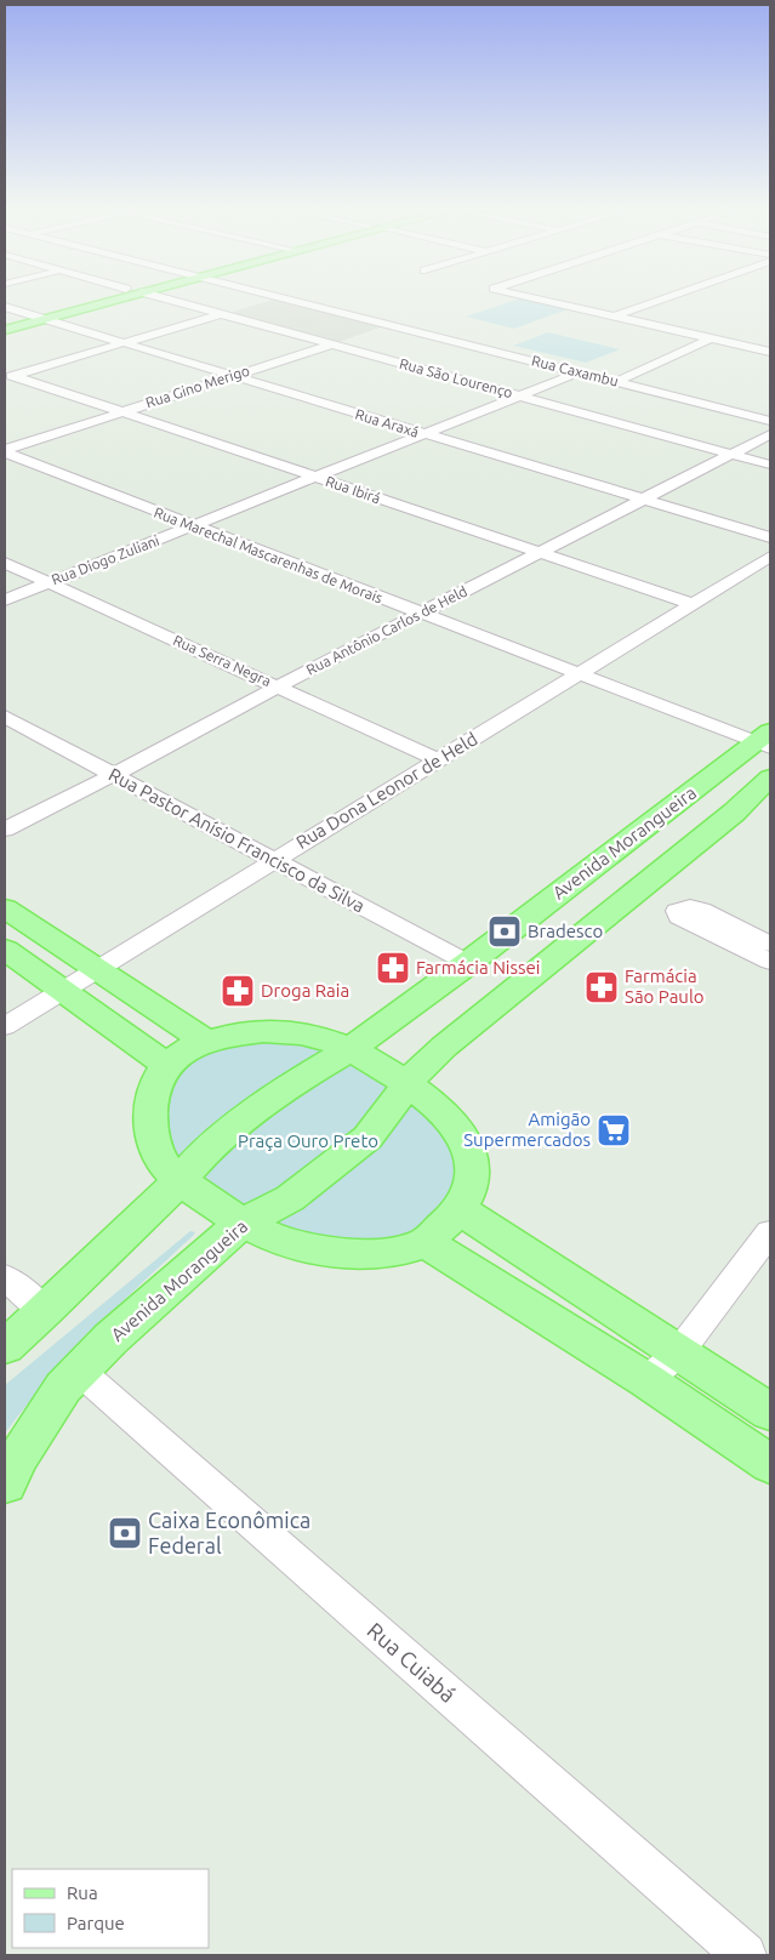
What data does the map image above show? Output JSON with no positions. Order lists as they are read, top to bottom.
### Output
{
  "streets": {
    "main road": ["Avenida Morangueira"],
    "street": [
      "Rua Caxambu",
      "Rua São Lourenço",
      "Rua Gino Merigo",
      "Rua Araxá",
      "Rua Ibirá",
      "Rua Marechal Mascarenhas de Morais",
      "Rua Diogo Zuliani",
      "Rua Antônio Carlos de Held",
      "Rua Serra Negra",
      "Rua Dona Leonor de Held",
      "Rua Pastor Anísio Francisco da Silva",
      "Rua Cuiabá"
    ]
  },
  "crossings": [
    ["Rua Caxambu", "Rua Gino Merigo"],
    ["Rua Caxambu", "Rua Diogo Zuliani"],
    ["Rua São Lourenço", "Rua Gino Merigo"],
    ["Rua São Lourenço", "Rua Diogo Zuliani"],
    ["Rua São Lourenço", "Rua Antônio Carlos de Held"],
    ["Rua Gino Merigo", "Rua Araxá"],
    ["Rua Gino Merigo", "Rua Ibirá"],
    ["Rua Gino Merigo", "Rua Marechal Mascarenhas de Morais"],
    ["Rua Araxá", "Rua Diogo Zuliani"],
    ["Rua Araxá", "Rua Antônio Carlos de Held"],
    ["Rua Ibirá", "Rua Diogo Zuliani"],
    ["Rua Ibirá", "Rua Antônio Carlos de Held"],
    ["Rua Ibirá", "Rua Dona Leonor de Held"],
    ["Rua Marechal Mascarenhas de Morais", "Rua Diogo Zuliani"],
    ["Rua Marechal Mascarenhas de Morais", "Rua Antônio Carlos de Held"],
    ["Rua Marechal Mascarenhas de Morais", "Rua Dona Leonor de Held"],
    ["Rua Marechal Mascarenhas de Morais", "Avenida Morangueira"],
    ["Rua Diogo Zuliani", "Rua Serra Negra"],
    ["Rua Antônio Carlos de Held", "Rua Serra Negra"],
    ["Rua Antônio Carlos de Held", "Rua Pastor Anísio Francisco da Silva"],
    ["Rua Serra Negra", "Rua Dona Leonor de Held"],
    ["Rua Dona Leonor de Held", "Rua Pastor Anísio Francisco da Silva"],
    ["Rua Pastor Anísio Francisco da Silva", "Avenida Morangueira"],
    ["Avenida Morangueira", "Rua Cuiabá"]
  ],
  "parks": ["Praça Ouro Preto"],
  "places": {
    "bank": ["Bradesco", "Caixa Econômica Federal"],
    "pharmacy": ["Farmácia Nissei", "Farmácia São Paulo", "Droga Raia"],
    "supermarket": ["Amigão Supermercados"]
  },
  "legend": ["Rua", "Parque"]
}
